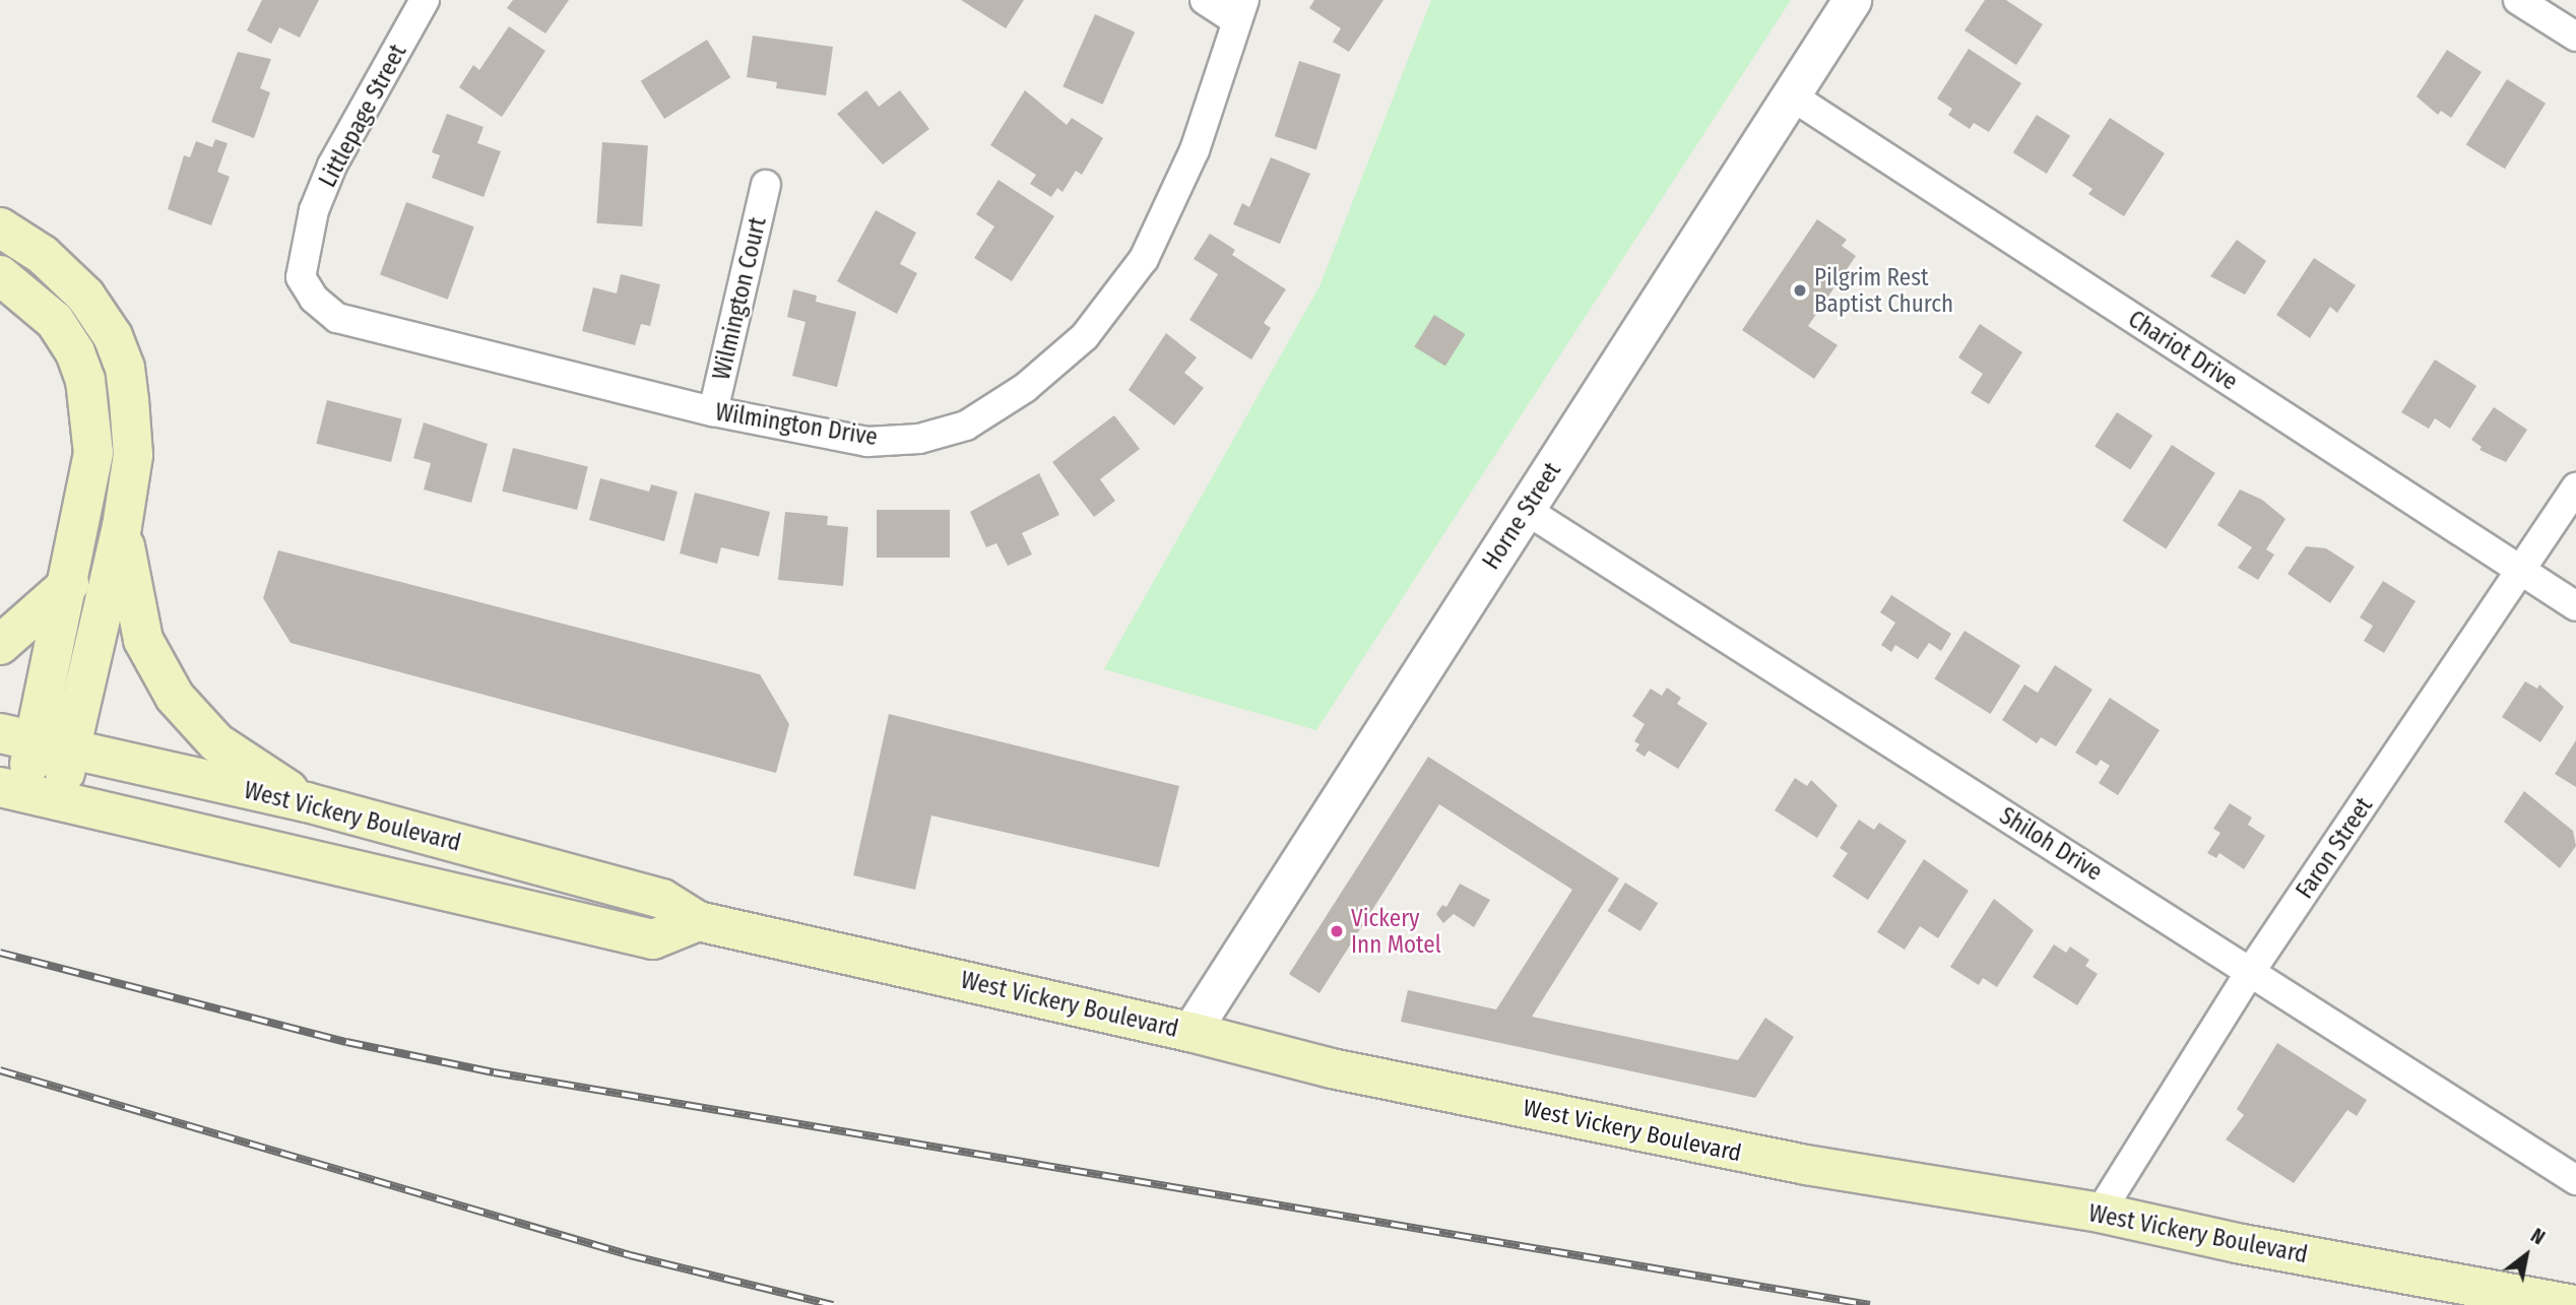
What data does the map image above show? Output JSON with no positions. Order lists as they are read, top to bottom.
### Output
{
  "streets": {
    "main road": ["West Vickery Boulevard"],
    "street": [
      "Littlepage Street",
      "Wilmington Court",
      "Chariot Drive",
      "Wilmington Drive",
      "Horne Street",
      "Shiloh Drive",
      "Faron Street"
    ]
  },
  "crossings": [
    ["Littlepage Street", "Wilmington Drive"],
    ["Wilmington Court", "Wilmington Drive"],
    ["Chariot Drive", "Horne Street"],
    ["Chariot Drive", "Faron Street"],
    ["Horne Street", "West Vickery Boulevard"],
    ["Horne Street", "Shiloh Drive"],
    ["West Vickery Boulevard", "Faron Street"],
    ["Shiloh Drive", "Faron Street"]
  ],
  "places": ["Pilgrim Rest Baptist Church", "Vickery Inn Motel"],
  "north": "top right"
}
